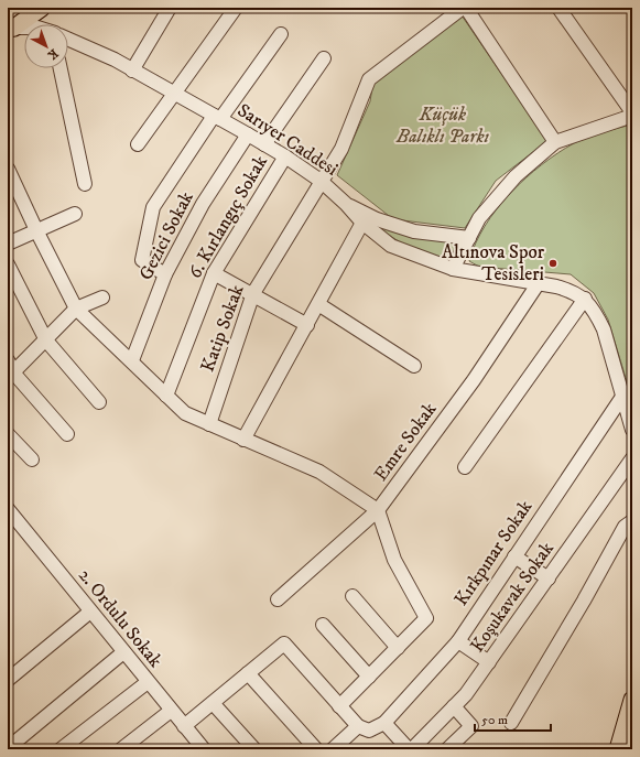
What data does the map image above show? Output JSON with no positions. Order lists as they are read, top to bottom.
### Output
{
  "streets": {
    "street": [
      "Sarıyer Caddesi",
      "6. Kırlangıç Sokak",
      "Gezici Sokak",
      "Katip Sokak",
      "Emre Sokak",
      "Kırkpınar Sokak",
      "Koşukavak Sokak",
      "2. Ordulu Sokak"
    ]
  },
  "crossings": [
    ["Sarıyer Caddesi", "6. Kırlangıç Sokak"],
    ["Sarıyer Caddesi", "Gezici Sokak"],
    ["Sarıyer Caddesi", "Katip Sokak"],
    ["Sarıyer Caddesi", "Emre Sokak"]
  ],
  "parks": ["Küçük Balıklı Parkı"],
  "places": ["Altınova Spor Tesisleri"],
  "scale_bar": "50 m",
  "north": "bottom right"
}
